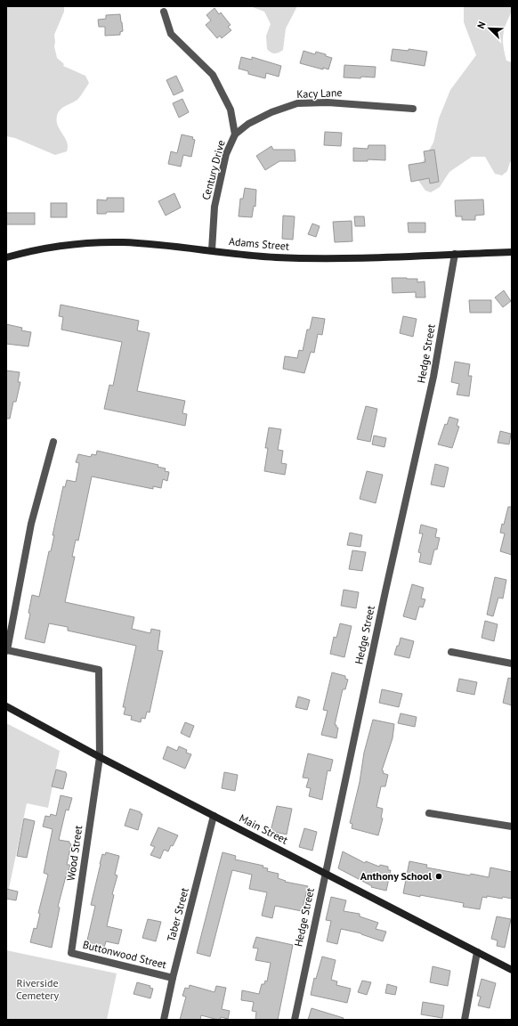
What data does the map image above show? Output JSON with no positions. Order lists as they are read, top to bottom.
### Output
{
  "streets": {
    "main road": ["Adams Street", "Main Street"],
    "street": [
      "Kacy Lane",
      "Century Drive",
      "Hedge Street",
      "Wood Street",
      "Taber Street",
      "Buttonwood Street"
    ]
  },
  "crossings": [
    ["Kacy Lane", "Century Drive"],
    ["Century Drive", "Adams Street"],
    ["Adams Street", "Hedge Street"],
    ["Hedge Street", "Main Street"],
    ["Main Street", "Wood Street"],
    ["Main Street", "Taber Street"],
    ["Wood Street", "Buttonwood Street"],
    ["Taber Street", "Buttonwood Street"]
  ],
  "parks": ["Riverside Cemetery"],
  "places": ["Anthony School"],
  "north": "top left"
}
